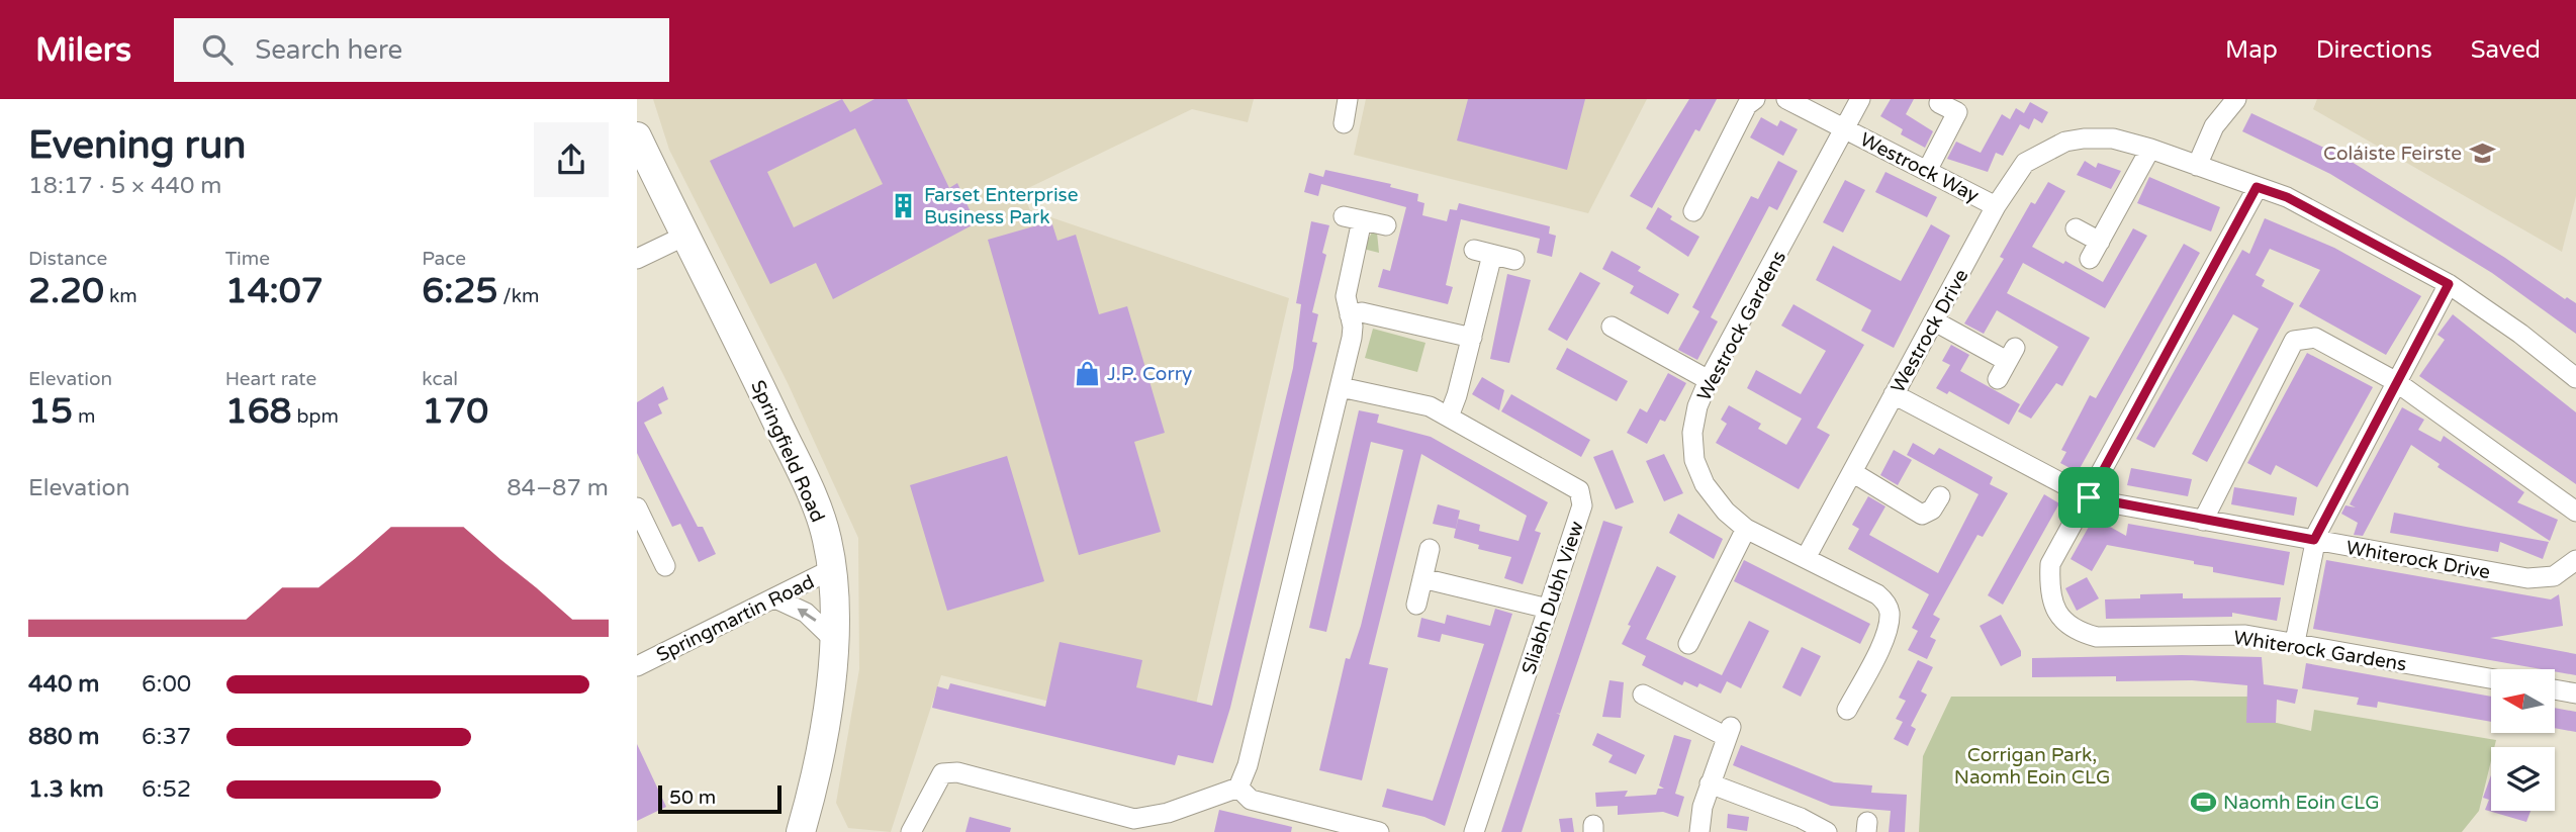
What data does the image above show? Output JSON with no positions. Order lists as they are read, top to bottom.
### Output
{
  "streets": {
    "highway": ["Springfield Road"],
    "street": [
      "Westrock Way",
      "Westrock Gardens",
      "Westrock Drive",
      "Whiterock Drive",
      "Sliabh Dubh View",
      "Springmartin Road",
      "Whiterock Gardens"
    ]
  },
  "crossings": [
    ["Westrock Way", "Westrock Gardens"],
    ["Westrock Way", "Westrock Drive"],
    ["Westrock Gardens", "Westrock Drive"],
    ["Westrock Drive", "Whiterock Drive"],
    ["Springfield Road", "Springmartin Road"],
    ["Whiterock Drive", "Whiterock Gardens"]
  ],
  "parks": ["Corrigan Park, Naomh Eoin CLG"],
  "places": {
    "school or university": ["Coláiste Feirste"],
    "building": ["Farset Enterprise Business Park"],
    "shop": ["J.P. Corry"],
    "sports": ["Naomh Eoin CLG"]
  },
  "scale_bar": "50 m",
  "north": "left",
  "page": {
    "header": "Milers",
    "search": "Search here",
    "nav": ["Map", "Directions", "Saved"],
    "heading": ["Evening run", "18:17 · 5 × 440 m"],
    "stats": [
      ["Distance", "2.20 km"],
      ["Time", "14:07"],
      ["Pace", "6:25 /km"],
      ["Elevation", "15 m"],
      ["Heart rate", "168 bpm"],
      ["kcal", "170"]
    ],
    "chart": ["Elevation", "84–87 m"],
    "list": [
      {
        "name": "440 m",
        "note": "6:00"
      },
      {
        "name": "880 m",
        "note": "6:37"
      },
      {
        "name": "1.3 km",
        "note": "6:52"
      }
    ],
    "scale": "50 m"
  }
}
